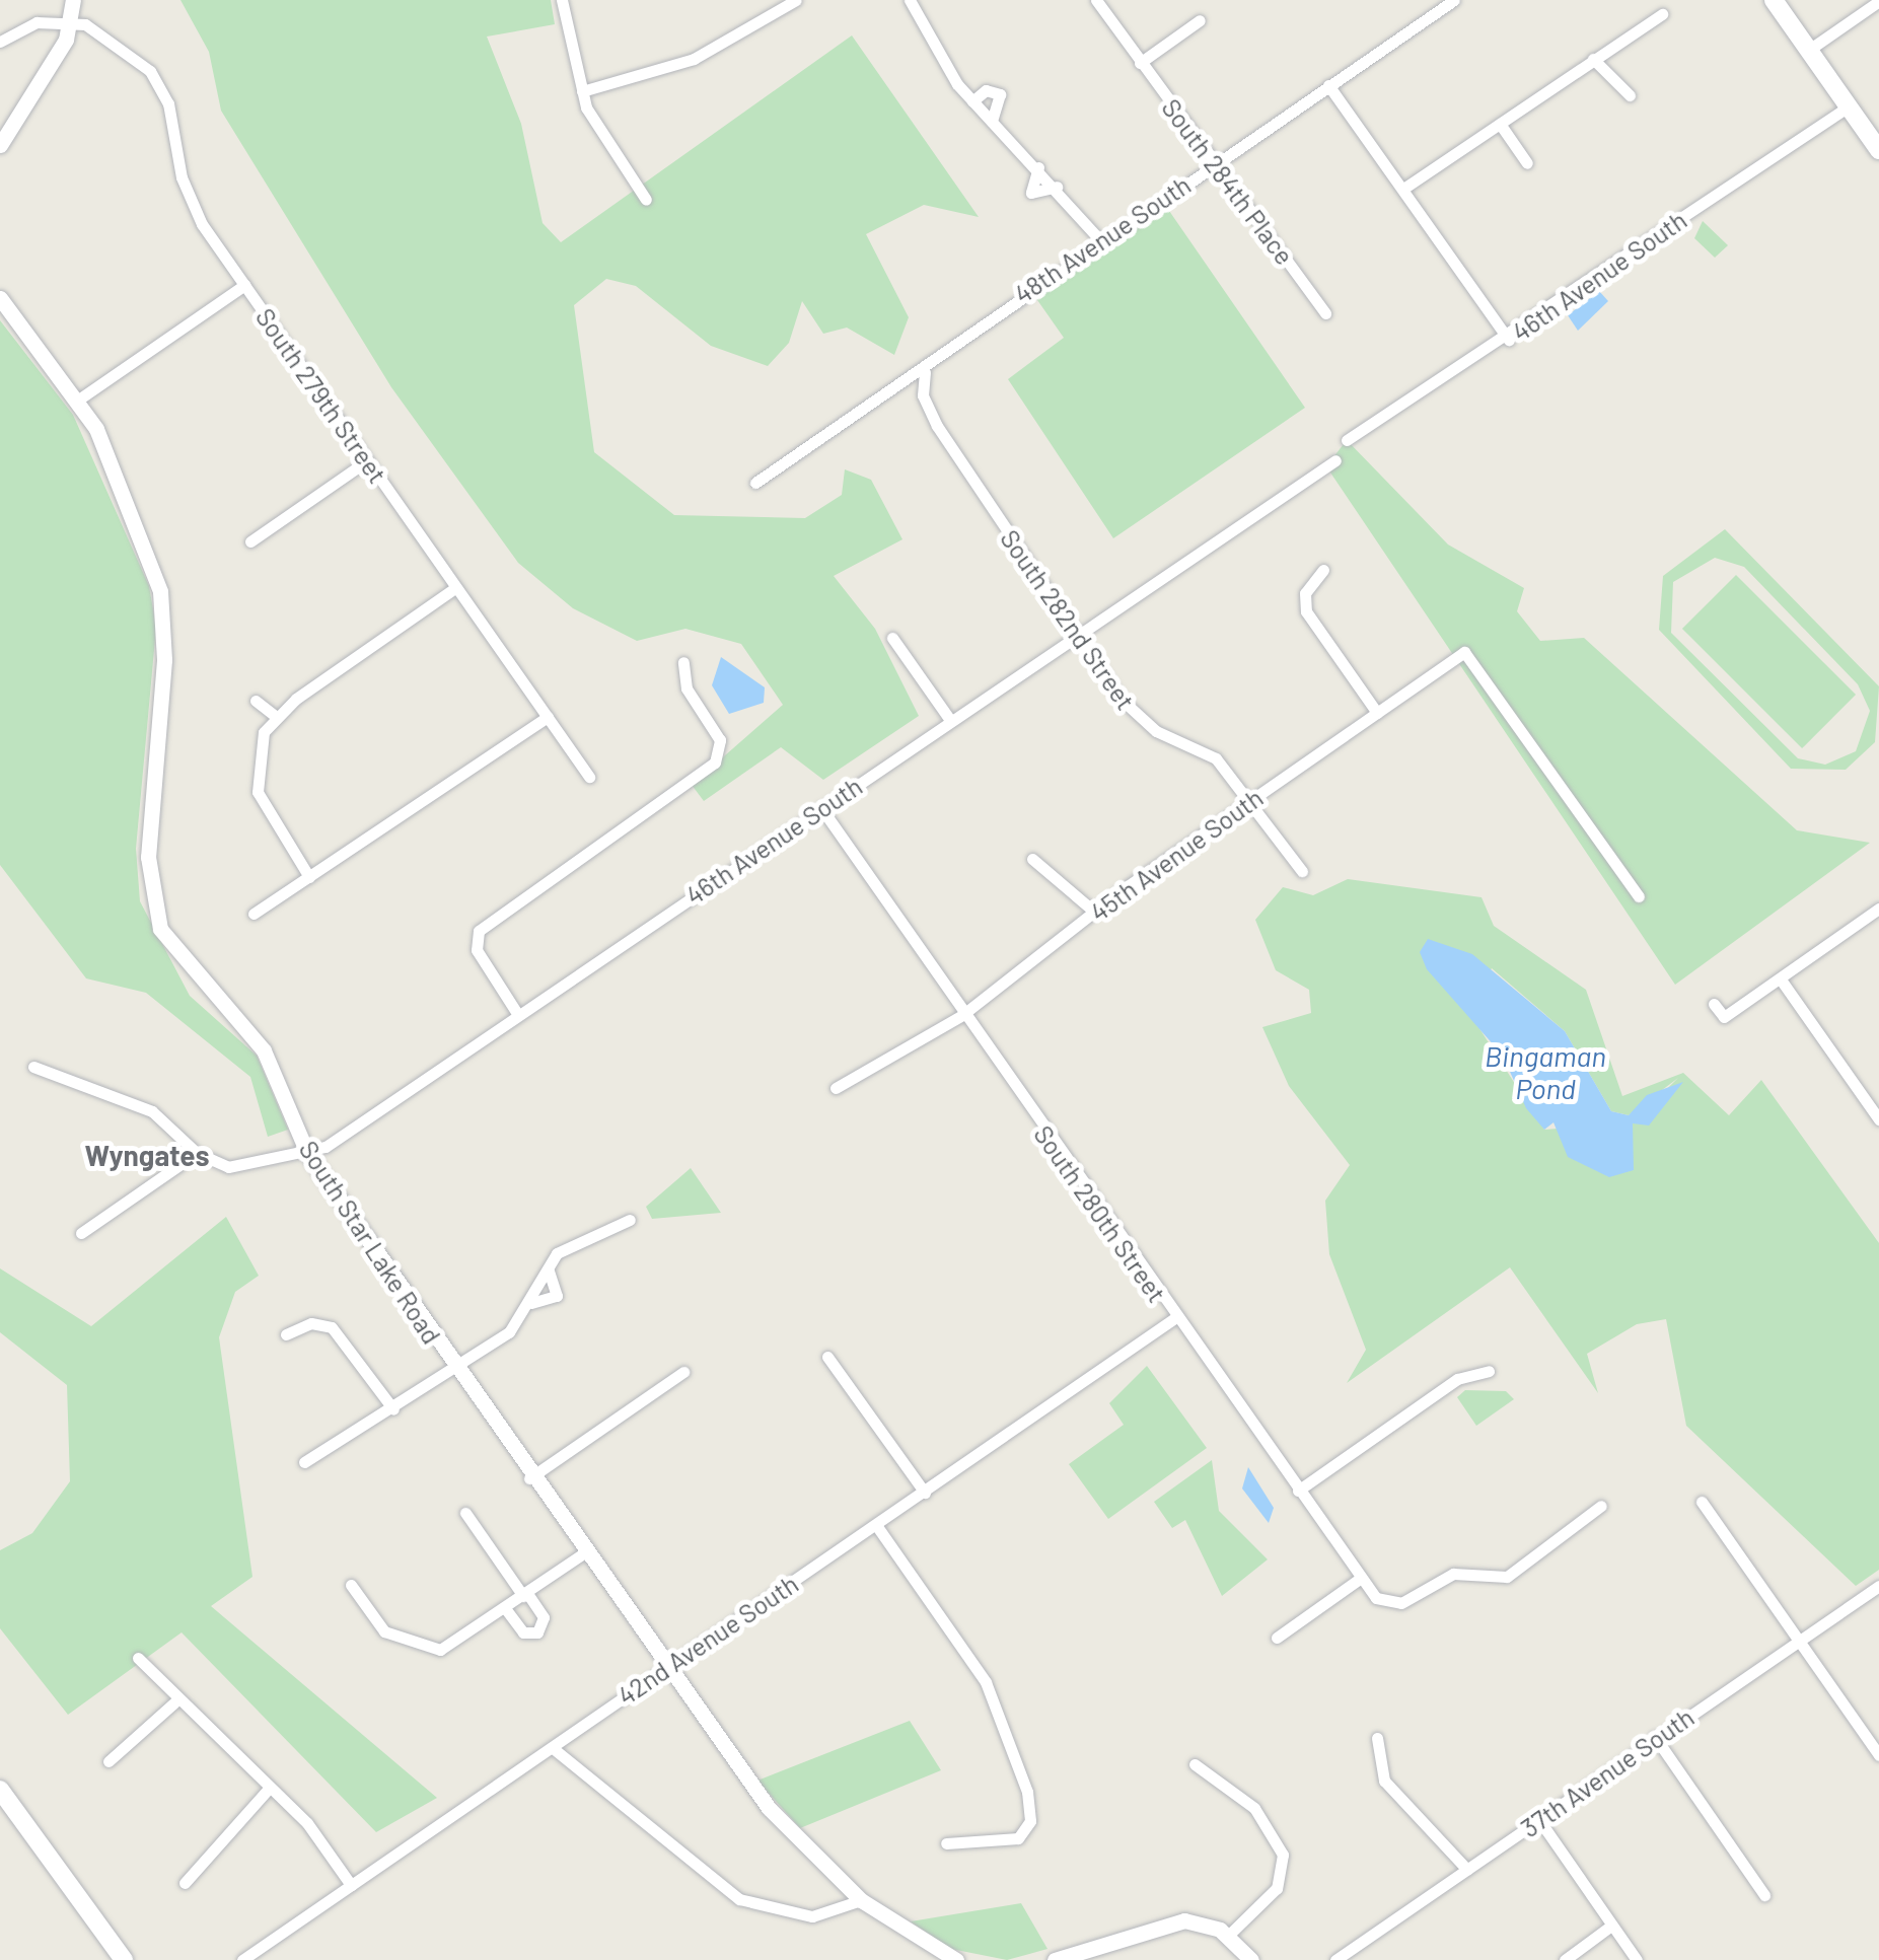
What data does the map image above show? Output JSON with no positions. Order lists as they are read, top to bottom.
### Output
{
  "streets": {
    "street": [
      "South 284th Place",
      "48th Avenue South",
      "46th Avenue South",
      "South 279th Street",
      "South 282nd Street",
      "45th Avenue South",
      "South 280th Street",
      "South Star Lake Road",
      "42nd Avenue South",
      "37th Avenue South"
    ]
  },
  "crossings": [
    ["South 284th Place", "48th Avenue South"],
    ["48th Avenue South", "South 282nd Street"],
    ["46th Avenue South", "South 282nd Street"],
    ["46th Avenue South", "South 280th Street"],
    ["46th Avenue South", "South Star Lake Road"],
    ["South 282nd Street", "45th Avenue South"],
    ["45th Avenue South", "South 280th Street"],
    ["South 280th Street", "42nd Avenue South"],
    ["South Star Lake Road", "42nd Avenue South"]
  ],
  "districts": ["Wyngates"],
  "water": ["Bingaman Pond"]
}
